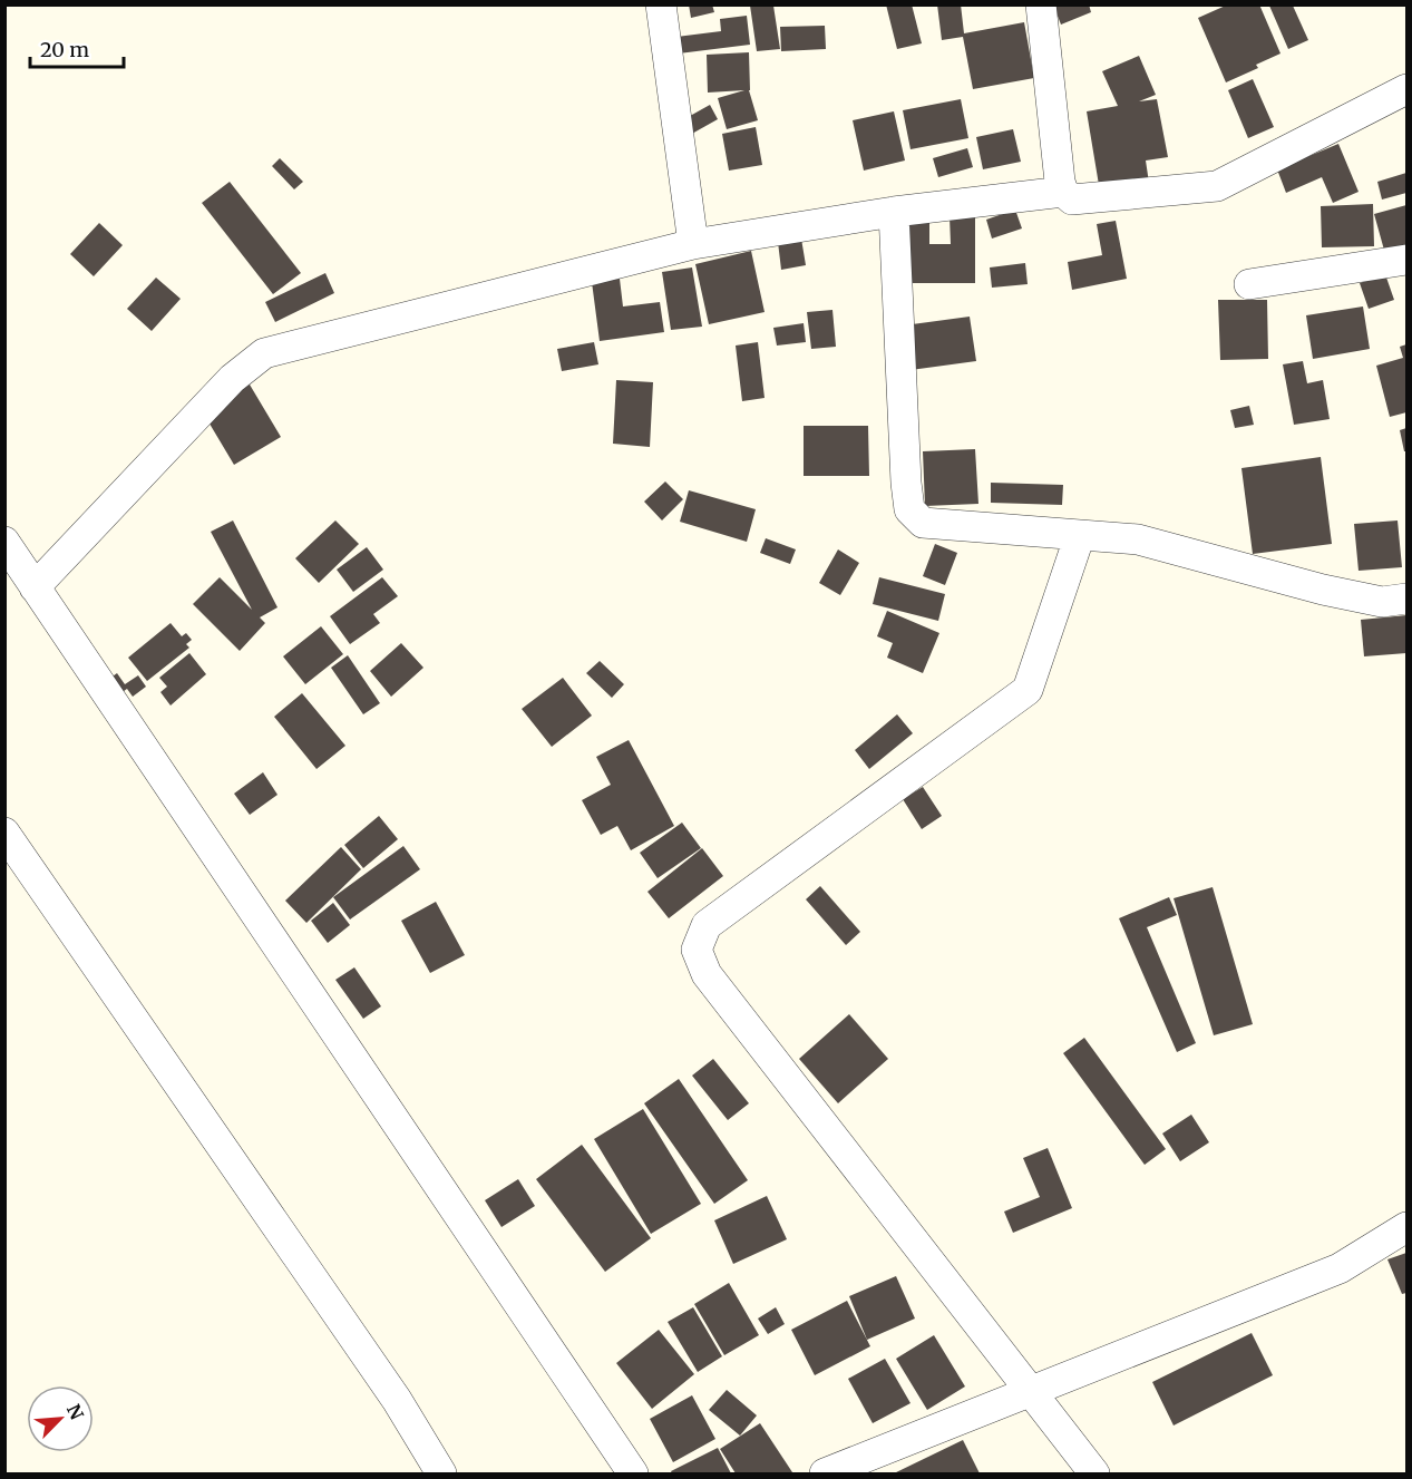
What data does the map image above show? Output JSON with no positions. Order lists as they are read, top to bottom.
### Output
{
  "scale_bar": "20 m",
  "north": "top right"
}
